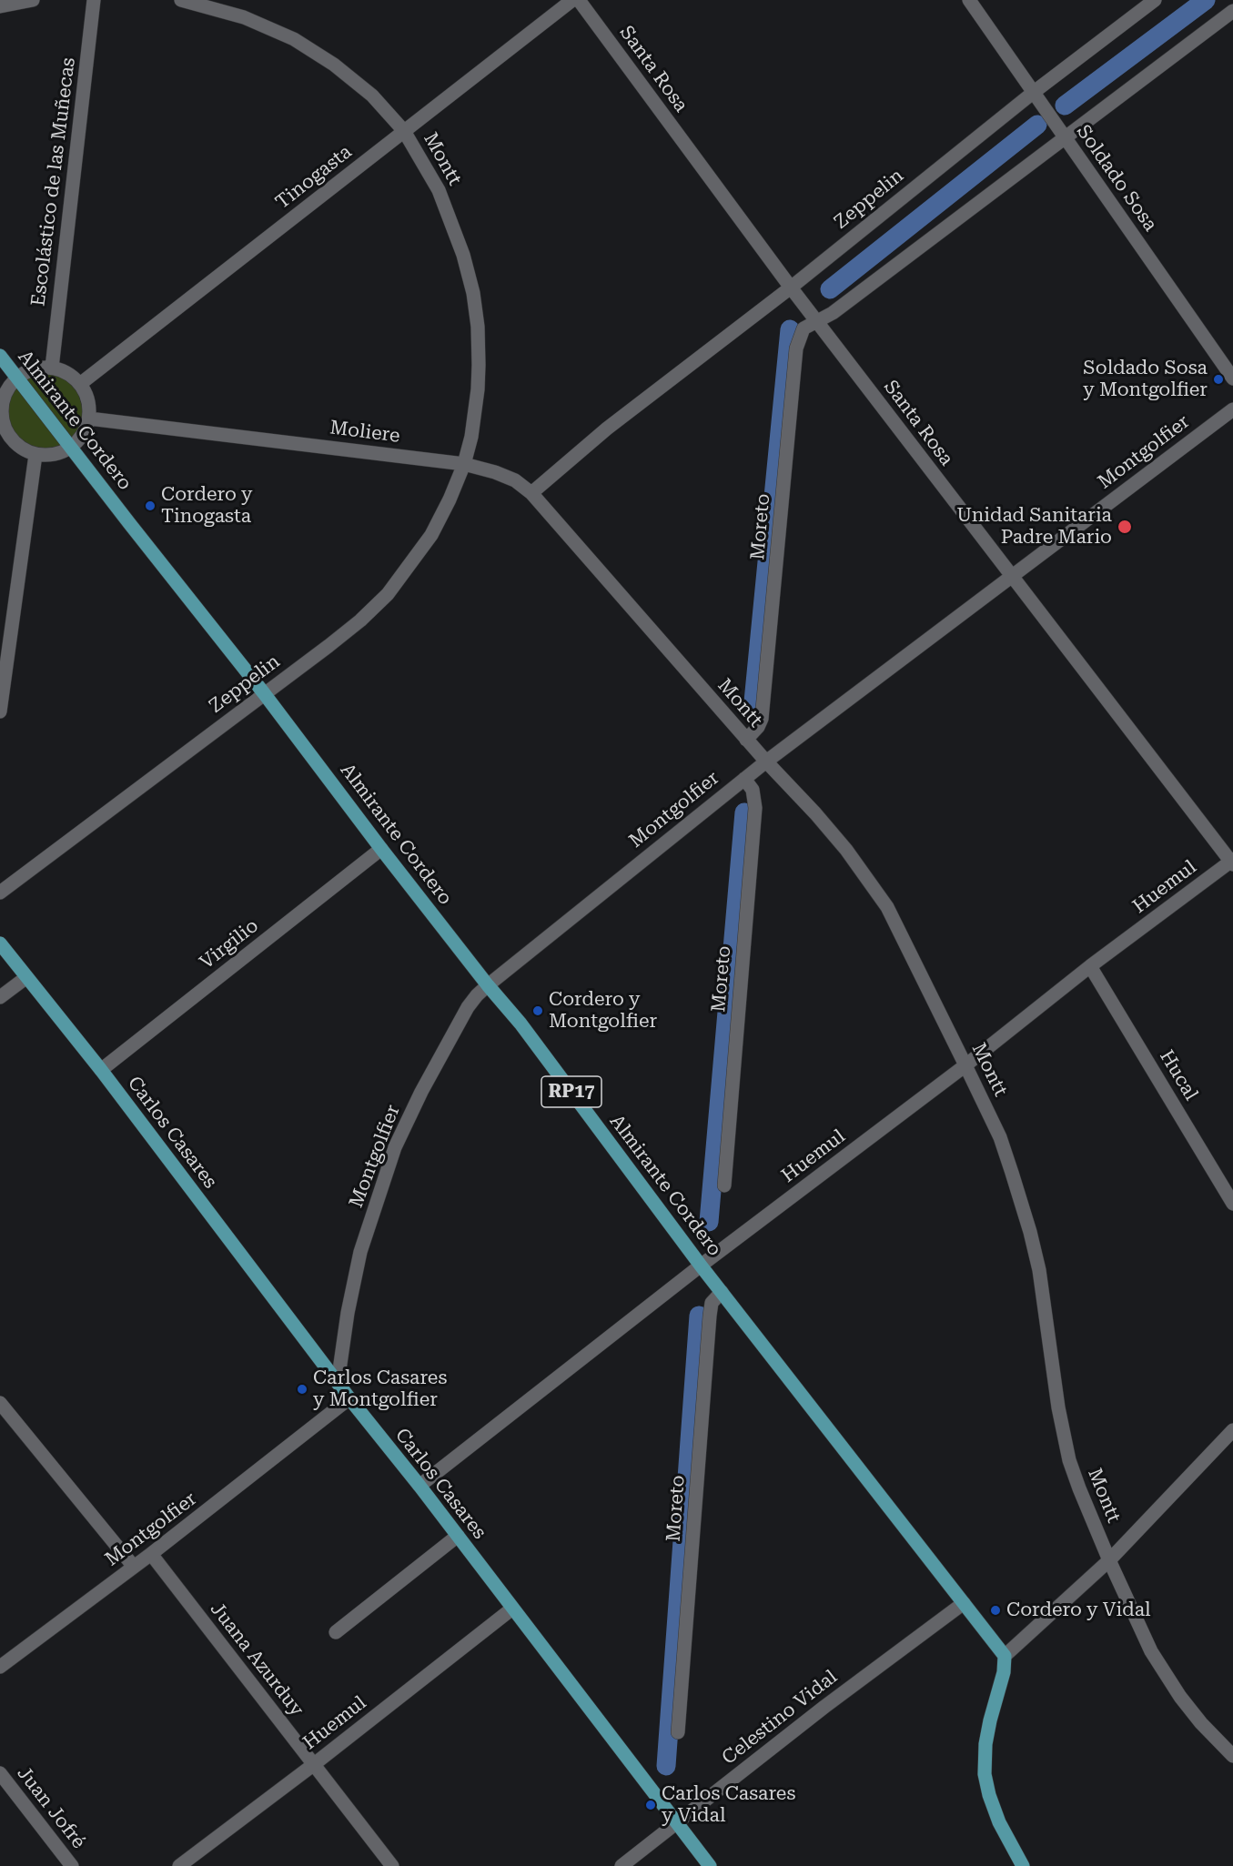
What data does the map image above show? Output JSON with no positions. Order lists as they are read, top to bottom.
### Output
{
  "streets": {
    "main road": ["Almirante Cordero", "RP17", "Carlos Casares"],
    "street": [
      "Santa Rosa",
      "Montt",
      "Tinogasta",
      "Soldado Sosa",
      "Escolástico de las Muñecas",
      "Zeppelin",
      "Moliere",
      "Montgolfier",
      "Moreto",
      "Huemul",
      "Virgilio",
      "Hucal",
      "Juana Azurduy",
      "Celestino Vidal",
      "Juan Jofré"
    ]
  },
  "crossings": [
    ["Santa Rosa", "Zeppelin"],
    ["Santa Rosa", "Montgolfier"],
    ["Santa Rosa", "Moreto"],
    ["Santa Rosa", "Huemul"],
    ["Montt", "Tinogasta"],
    ["Montt", "Zeppelin"],
    ["Montt", "Moliere"],
    ["Montt", "Montgolfier"],
    ["Montt", "Moreto"],
    ["Montt", "Huemul"],
    ["Soldado Sosa", "Zeppelin"],
    ["Zeppelin", "Almirante Cordero"],
    ["Zeppelin", "Moliere"],
    ["Almirante Cordero", "Montgolfier"],
    ["Almirante Cordero", "Moreto"],
    ["Almirante Cordero", "Huemul"],
    ["Almirante Cordero", "Virgilio"],
    ["Almirante Cordero", "Celestino Vidal"],
    ["Montgolfier", "Moreto"],
    ["Montgolfier", "Carlos Casares"],
    ["Montgolfier", "Juana Azurduy"],
    ["Huemul", "Hucal"],
    ["Huemul", "Carlos Casares"],
    ["Huemul", "Juana Azurduy"],
    ["Virgilio", "Carlos Casares"],
    ["Carlos Casares", "Celestino Vidal"]
  ],
  "places": [
    "Soldado Sosa y Montgolfier",
    "Cordero y Tinogasta",
    "Unidad Sanitaria Padre Mario",
    "Cordero y Montgolfier",
    "Carlos Casares y Montgolfier",
    "Cordero y Vidal",
    "Carlos Casares y Vidal"
  ]
}
